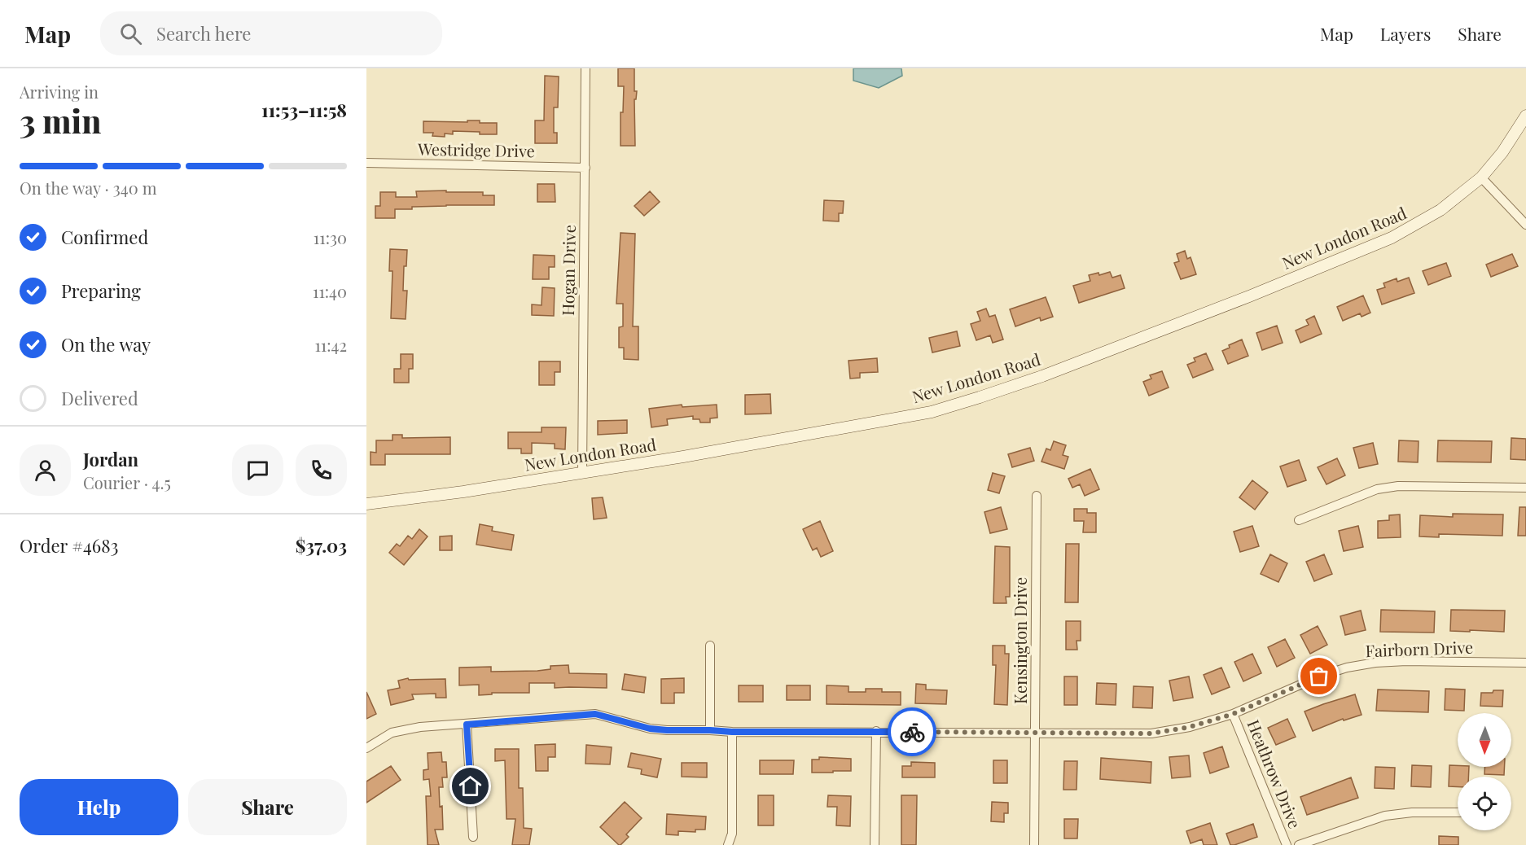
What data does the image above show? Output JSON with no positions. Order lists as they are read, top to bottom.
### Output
{
  "streets": {
    "street": [
      "Westridge Drive",
      "New London Road",
      "Hogan Drive",
      "Kensington Drive",
      "Fairborn Drive",
      "Heathrow Drive"
    ]
  },
  "crossings": [
    ["Westridge Drive", "Hogan Drive"],
    ["New London Road", "Hogan Drive"],
    ["Kensington Drive", "Fairborn Drive"],
    ["Fairborn Drive", "Heathrow Drive"]
  ],
  "north": "bottom",
  "page": {
    "header": "Map",
    "search": "Search here",
    "nav": ["Map", "Layers", "Share"],
    "heading": ["3 min", "Arriving in", "11:53–11:58"],
    "panel": [
      "Jordan",
      "Courier · 4.5",
      "Order #4683",
      "$37.03"
    ],
    "bar": "On the way · 340 m",
    "list": [
      ["Confirmed", "11:30"],
      ["Preparing", "11:40"],
      ["On the way", "11:42"],
      "Delivered"
    ],
    "buttons": ["Help", "Share"]
  }
}
